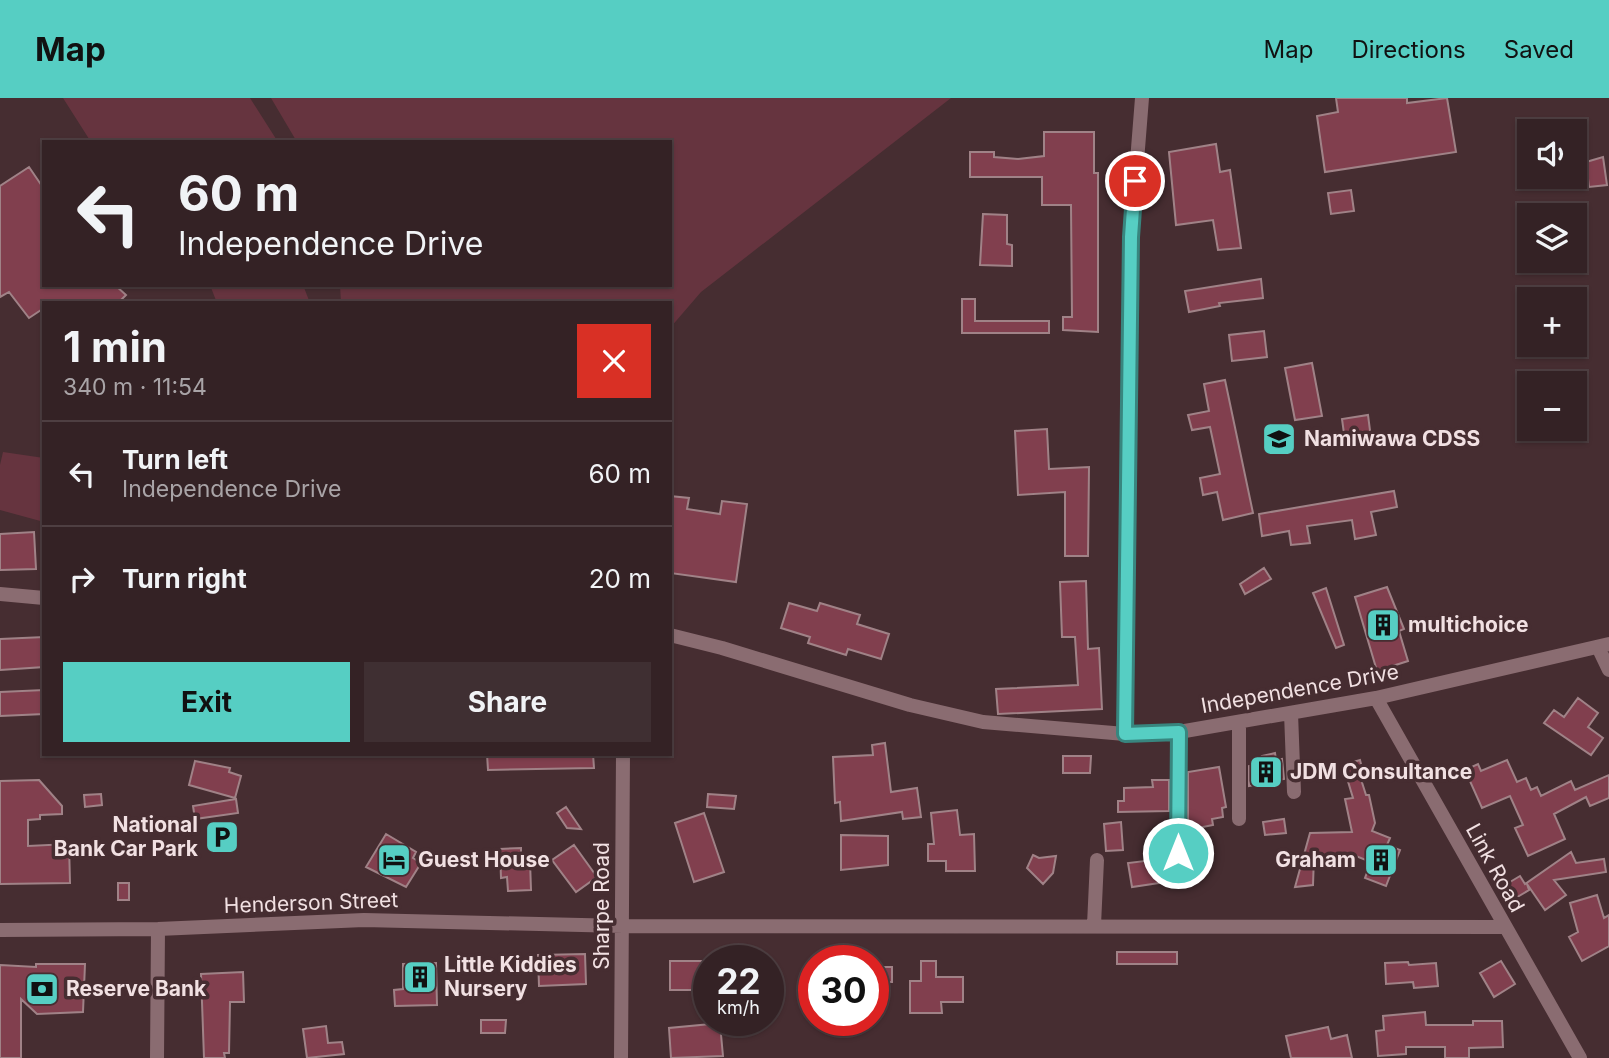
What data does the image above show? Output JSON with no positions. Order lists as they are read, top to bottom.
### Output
{
  "streets": {
    "street": [
      "Independence Drive",
      "Link Road",
      "Henderson Street",
      "Sharpe Road"
    ]
  },
  "crossings": [
    ["Independence Drive", "Link Road"],
    ["Link Road", "Henderson Street"],
    ["Henderson Street", "Sharpe Road"]
  ],
  "places": {
    "school or university": ["Namiwawa CDSS"],
    "building": [
      "multichoice",
      "JDM Consultance",
      "Graham",
      "Little Kiddies Nursery"
    ],
    "parking": ["National Bank Car Park"],
    "hotel": ["Guest House"],
    "bank": ["Reserve Bank"]
  },
  "page": {
    "header": "Map",
    "nav": ["Map", "Directions", "Saved"],
    "map_buttons": ["+", "−"],
    "turn": ["60 m", "Independence Drive"],
    "heading": ["1 min", "340 m · 11:54"],
    "list": [
      {
        "name": "Turn left",
        "note": "Independence Drive",
        "value": "60 m"
      },
      {
        "name": "Turn right",
        "value": "20 m"
      }
    ],
    "buttons": ["Exit", "Share"],
    "speed": "22 km/h",
    "limit": "30"
  }
}
